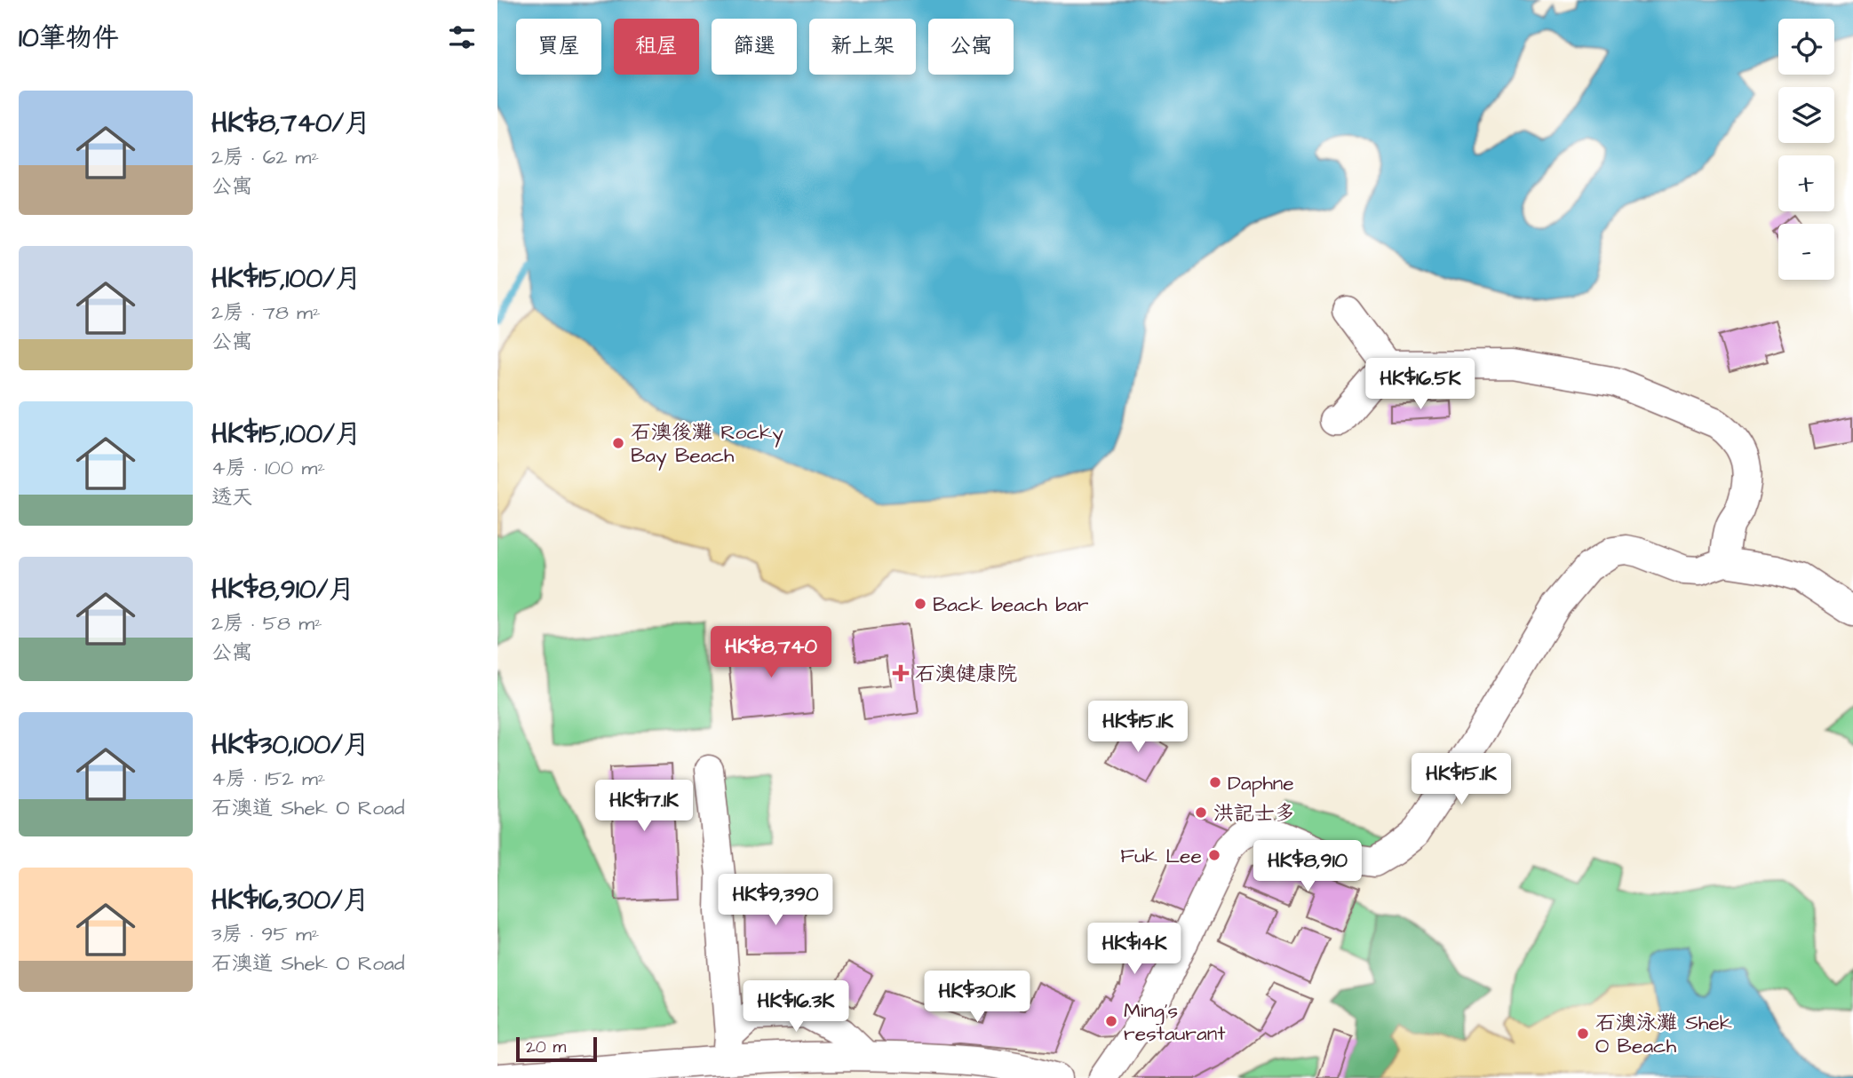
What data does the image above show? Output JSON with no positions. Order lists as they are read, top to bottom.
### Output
{
  "places": {
    "other": [
      "石澳後灘 Rocky Bay Beach",
      "Back beach bar",
      "Daphne",
      "洪記士多",
      "Fuk Lee",
      "Ming's restaurant",
      "石澳泳灘 Shek O Beach"
    ],
    "health": ["石澳健康院"]
  },
  "scale_bar": "20 m",
  "page": {
    "heading": "10筆物件",
    "map_buttons": ["+", "−"],
    "chip": [
      "買屋",
      "租屋",
      "篩選",
      "新上架",
      "公寓"
    ],
    "list": [
      {
        "name": "HK$8,740/月",
        "note": "2房 · 62 m² · 公寓"
      },
      {
        "name": "HK$15,100/月",
        "note": "2房 · 78 m² · 公寓"
      },
      {
        "name": "HK$15,100/月",
        "note": "4房 · 100 m² · 透天"
      },
      {
        "name": "HK$8,910/月",
        "note": "2房 · 58 m² · 公寓"
      },
      {
        "name": "HK$30,100/月",
        "note": "4房 · 152 m² · 石澳道 Shek O Road"
      },
      {
        "name": "HK$16,300/月",
        "note": "3房 · 95 m² · 石澳道 Shek O Road"
      }
    ],
    "price": [
      "HK$16.5K",
      "HK$8,740",
      "HK$15.1K",
      "HK$15.1K",
      "HK$17.1K",
      "HK$8,910",
      "HK$9,390",
      "HK$14K",
      "HK$30.1K",
      "HK$16.3K"
    ],
    "scale": "20 m"
  }
}
